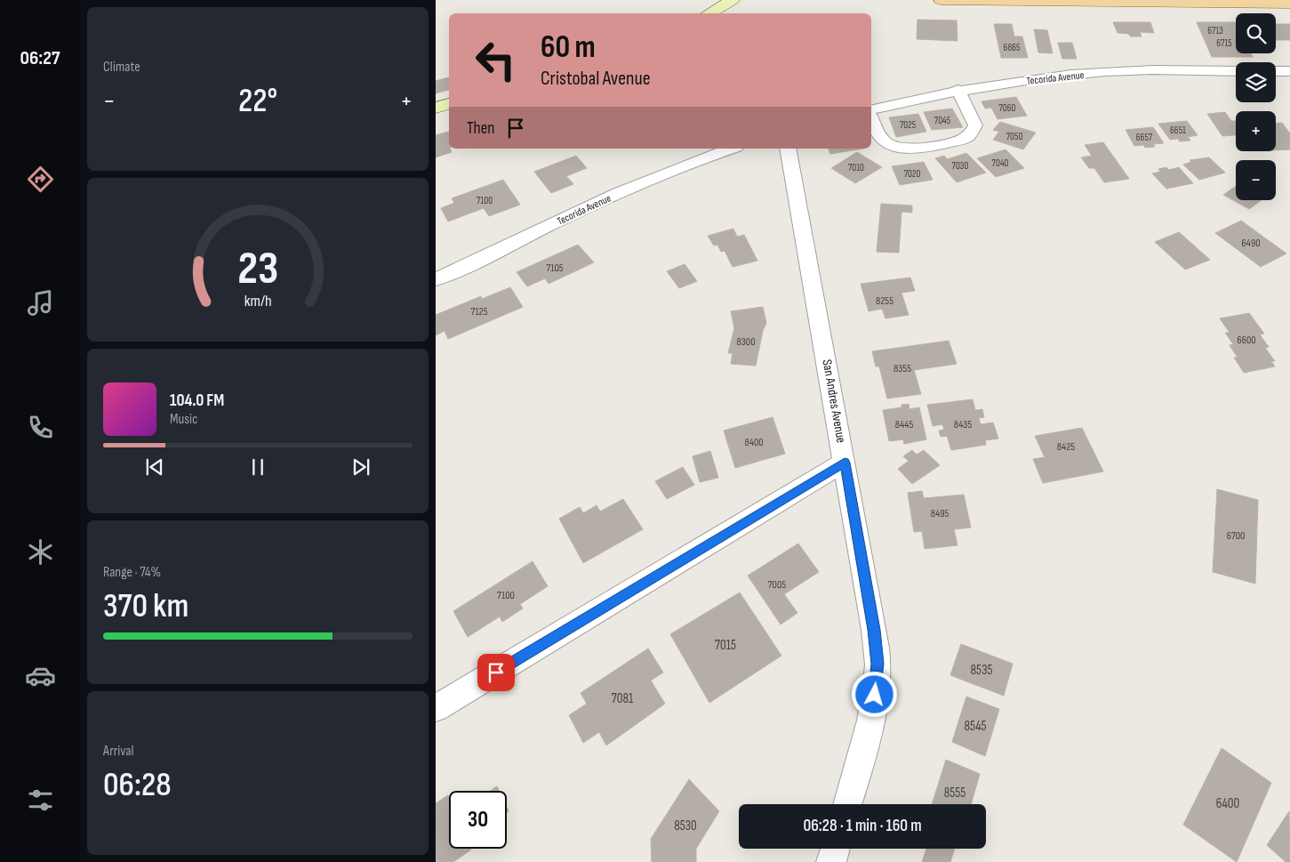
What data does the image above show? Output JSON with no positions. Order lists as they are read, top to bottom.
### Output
{
  "streets": {
    "street": ["Tecorida Avenue", "San Andres Avenue"]
  },
  "house_numbers": [
    "6713",
    "6715",
    "6865",
    "7060",
    "7045",
    "7025",
    "6651",
    "7050",
    "6657",
    "7040",
    "7030",
    "7010",
    "7020",
    "7100",
    "6490",
    "7105",
    "8255",
    "7125",
    "6600",
    "8300",
    "8355",
    "8445",
    "8435",
    "8400",
    "8425",
    "8495",
    "6700",
    "7005",
    "7100",
    "7015",
    "8535",
    "7081",
    "8545",
    "8555",
    "6400",
    "8530"
  ],
  "page": {
    "tabs": "06:27",
    "tile": [
      "Climate",
      ["Range · 74%", "370 km"],
      ["Arrival", "06:28"]
    ],
    "map_buttons": ["+", "−"],
    "turn": ["60 m", "Cristobal Avenue"],
    "heat": ["−", "22°", "+"],
    "then": "Then",
    "song": ["104.0 FM", "Music"],
    "limit": "30",
    "trip": "06:28 · 1 min · 160 m",
    "gauge": ["23", "km/h"]
  }
}
